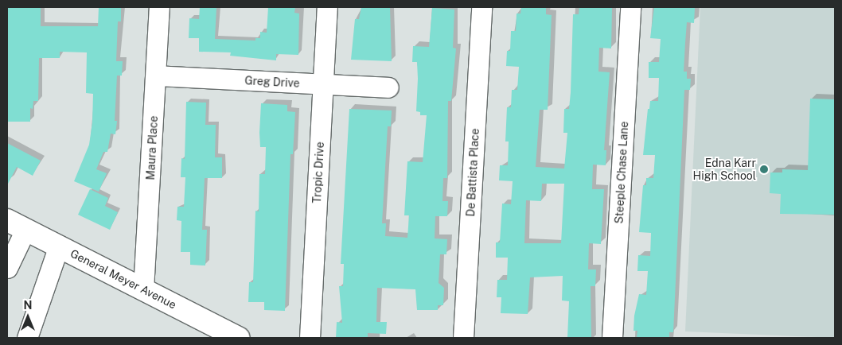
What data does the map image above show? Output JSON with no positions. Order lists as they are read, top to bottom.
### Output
{
  "streets": {
    "main road": ["General Meyer Avenue"],
    "street": [
      "Greg Drive",
      "Maura Place",
      "Tropic Drive",
      "De Battista Place",
      "Steeple Chase Lane"
    ]
  },
  "crossings": [
    ["Greg Drive", "Maura Place"],
    ["Greg Drive", "Tropic Drive"],
    ["Maura Place", "General Meyer Avenue"]
  ],
  "places": ["Edna Karr High School"],
  "north": "top"
}
